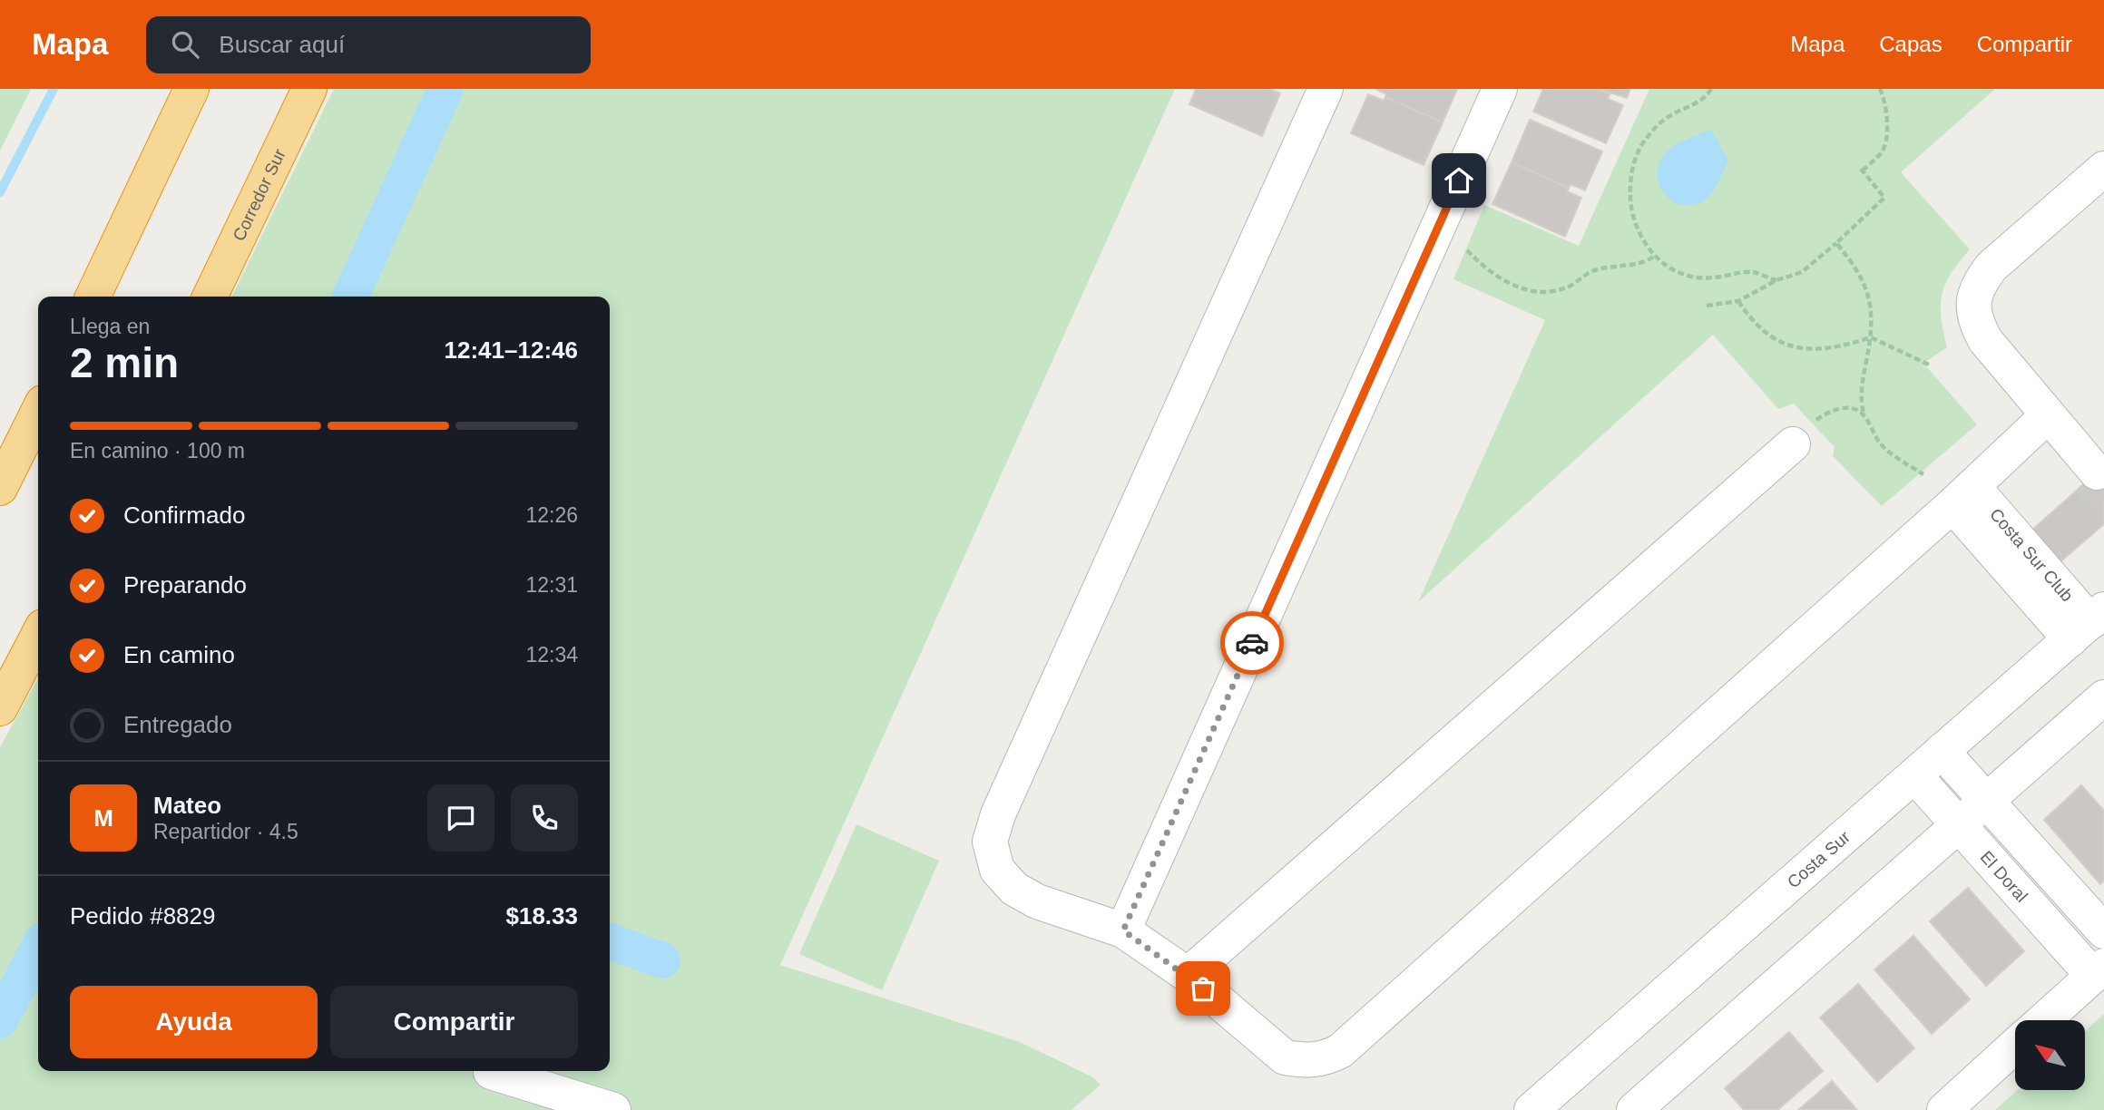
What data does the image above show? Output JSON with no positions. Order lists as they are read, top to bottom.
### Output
{
  "streets": {
    "highway": ["Corredor Sur"],
    "street": ["Costa Sur Club", "Costa Sur", "El Doral"]
  },
  "crossings": [
    ["Costa Sur Club", "Costa Sur"],
    ["Costa Sur", "El Doral"]
  ],
  "north": "top left",
  "page": {
    "header": "Mapa",
    "search": "Buscar aquí",
    "nav": ["Mapa", "Capas", "Compartir"],
    "heading": ["2 min", "Llega en", "12:41–12:46"],
    "panel": [
      "Mateo",
      "Repartidor · 4.5",
      "Pedido #8829",
      "$18.33"
    ],
    "bar": "En camino · 100 m",
    "list": [
      ["Confirmado", "12:26"],
      ["Preparando", "12:31"],
      ["En camino", "12:34"],
      "Entregado"
    ],
    "round": "M",
    "buttons": ["Ayuda", "Compartir"]
  }
}
